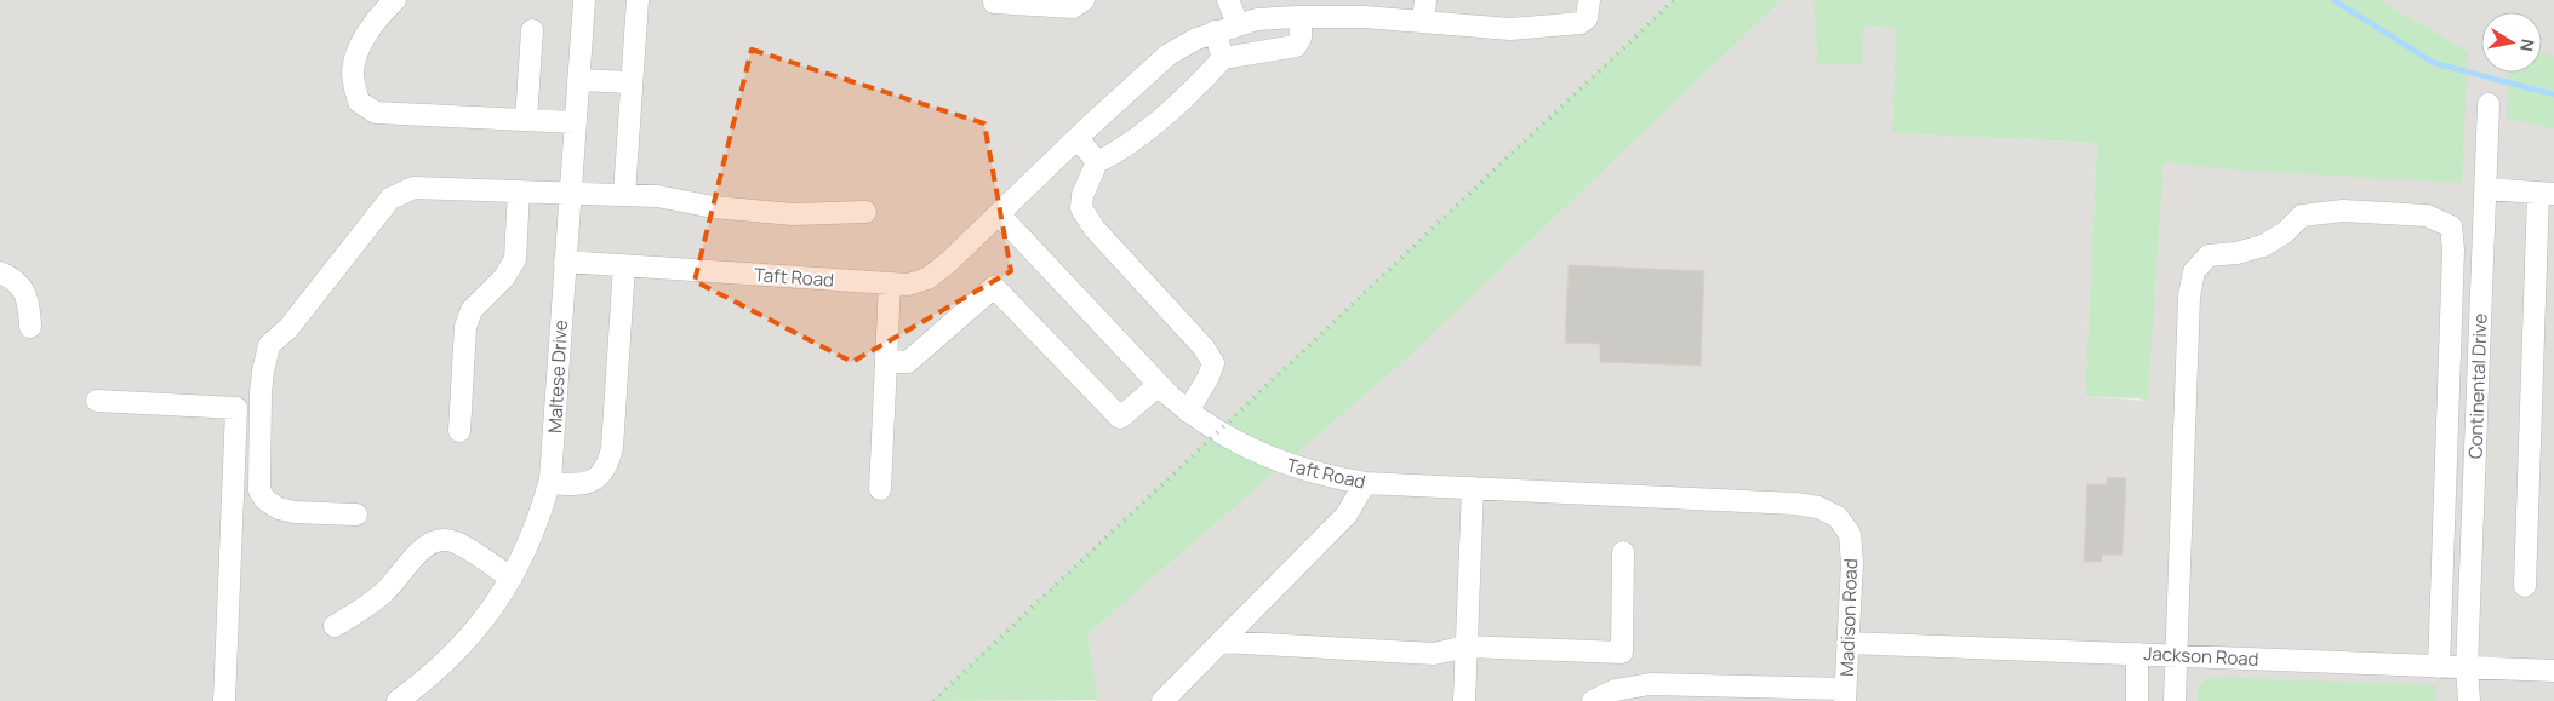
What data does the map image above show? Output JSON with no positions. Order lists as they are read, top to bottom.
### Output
{
  "streets": {
    "street": [
      "Taft Road",
      "Maltese Drive",
      "Continental Drive",
      "Madison Road",
      "Jackson Road"
    ]
  },
  "crossings": [
    ["Taft Road", "Maltese Drive"],
    ["Taft Road", "Madison Road"],
    ["Continental Drive", "Jackson Road"],
    ["Madison Road", "Jackson Road"]
  ],
  "north": "right"
}
